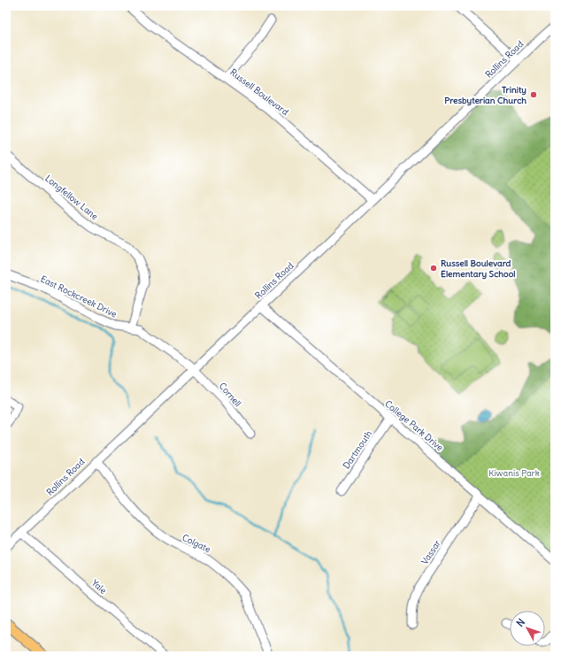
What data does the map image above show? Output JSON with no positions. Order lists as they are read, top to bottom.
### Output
{
  "streets": {
    "street": [
      "Rollins Road",
      "Russell Boulevard",
      "Longfellow Lane",
      "East Rockcreek Drive",
      "Cornell",
      "College Park Drive",
      "Dartmouth",
      "Colgate",
      "Vassar",
      "Yale"
    ]
  },
  "crossings": [
    ["Rollins Road", "Russell Boulevard"],
    ["Rollins Road", "East Rockcreek Drive"],
    ["Rollins Road", "Cornell"],
    ["Rollins Road", "College Park Drive"],
    ["Rollins Road", "Colgate"],
    ["Rollins Road", "Yale"],
    ["Longfellow Lane", "East Rockcreek Drive"],
    ["East Rockcreek Drive", "Cornell"],
    ["College Park Drive", "Dartmouth"],
    ["College Park Drive", "Vassar"]
  ],
  "parks": ["Kiwanis Park"],
  "places": ["Trinity Presbyterian Church", "Russell Boulevard Elementary School"],
  "north": "top left"
}
